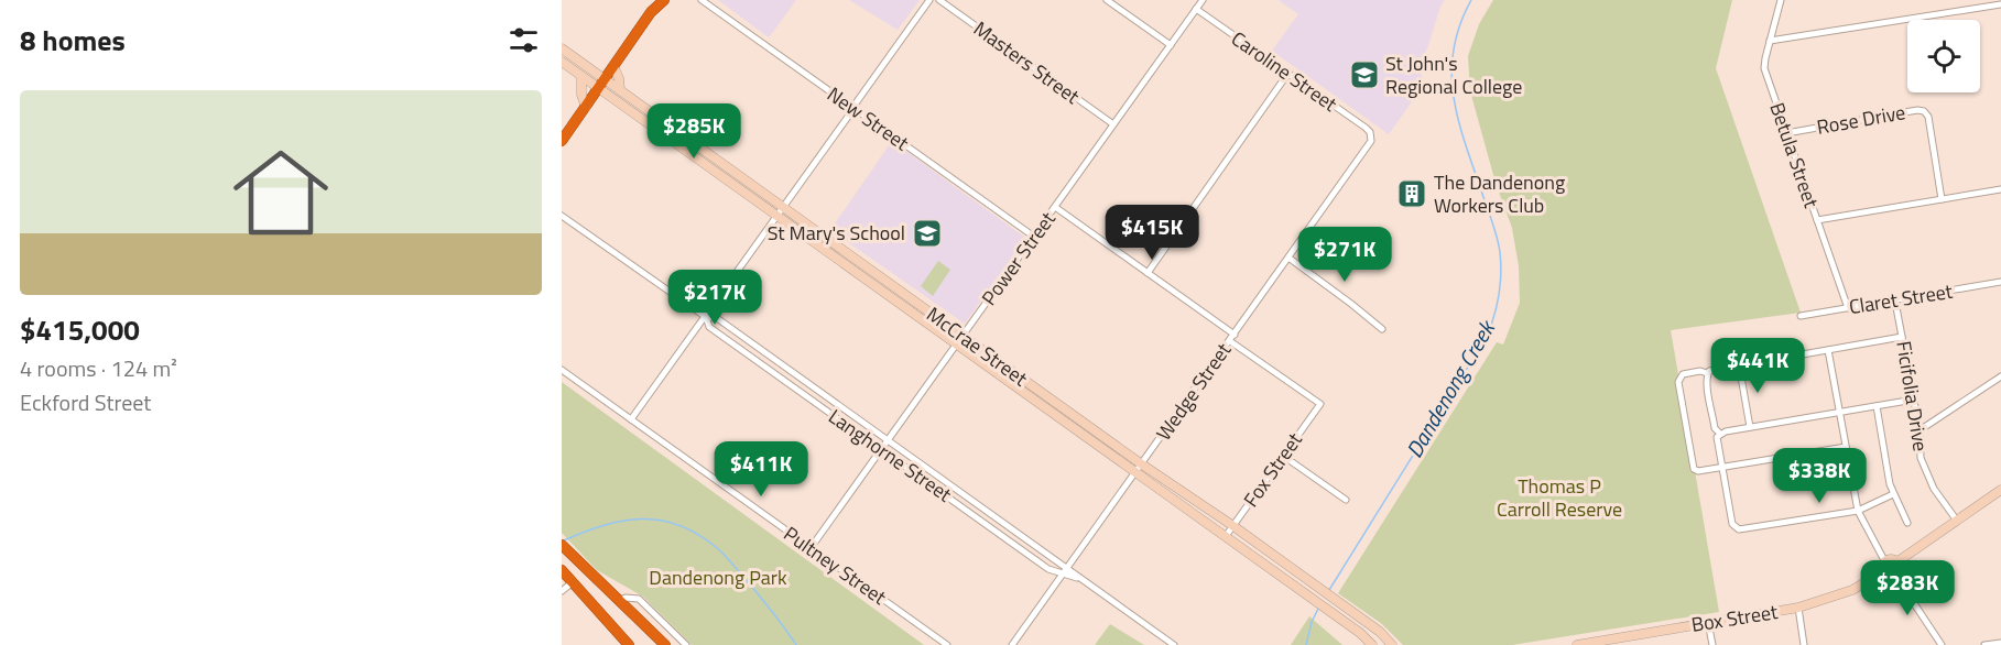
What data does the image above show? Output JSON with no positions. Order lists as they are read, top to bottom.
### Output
{
  "streets": {
    "main road": ["McCrae Street", "Box Street"],
    "street": [
      "Masters Street",
      "Caroline Street",
      "New Street",
      "Rose Drive",
      "Betula Street",
      "Power Street",
      "Claret Street",
      "Wedge Street",
      "Ficifolia Drive",
      "Langhorne Street",
      "Fox Street",
      "Pultney Street"
    ]
  },
  "crossings": [
    ["Masters Street", "Power Street"],
    ["Caroline Street", "Power Street"],
    ["Caroline Street", "Wedge Street"],
    ["New Street", "Power Street"],
    ["Rose Drive", "Betula Street"],
    ["Betula Street", "Claret Street"],
    ["Power Street", "McCrae Street"],
    ["Power Street", "Langhorne Street"],
    ["Power Street", "Pultney Street"],
    ["Claret Street", "Ficifolia Drive"],
    ["McCrae Street", "Wedge Street"],
    ["McCrae Street", "Fox Street"],
    ["Wedge Street", "Langhorne Street"],
    ["Wedge Street", "Fox Street"]
  ],
  "water": ["Dandenong Creek"],
  "parks": ["Thomas P Carroll Reserve", "Dandenong Park"],
  "places": {
    "school or university": ["St John's Regional College", "St Mary's School"],
    "building": ["The Dandenong Workers Club"]
  },
  "page": {
    "heading": "8 homes",
    "list": [
      {
        "name": "$415,000",
        "note": "4 rooms · 124 m² · Eckford Street"
      }
    ],
    "price": [
      "$285K",
      "$415K",
      "$271K",
      "$217K",
      "$441K",
      "$411K",
      "$338K",
      "$283K"
    ]
  }
}
